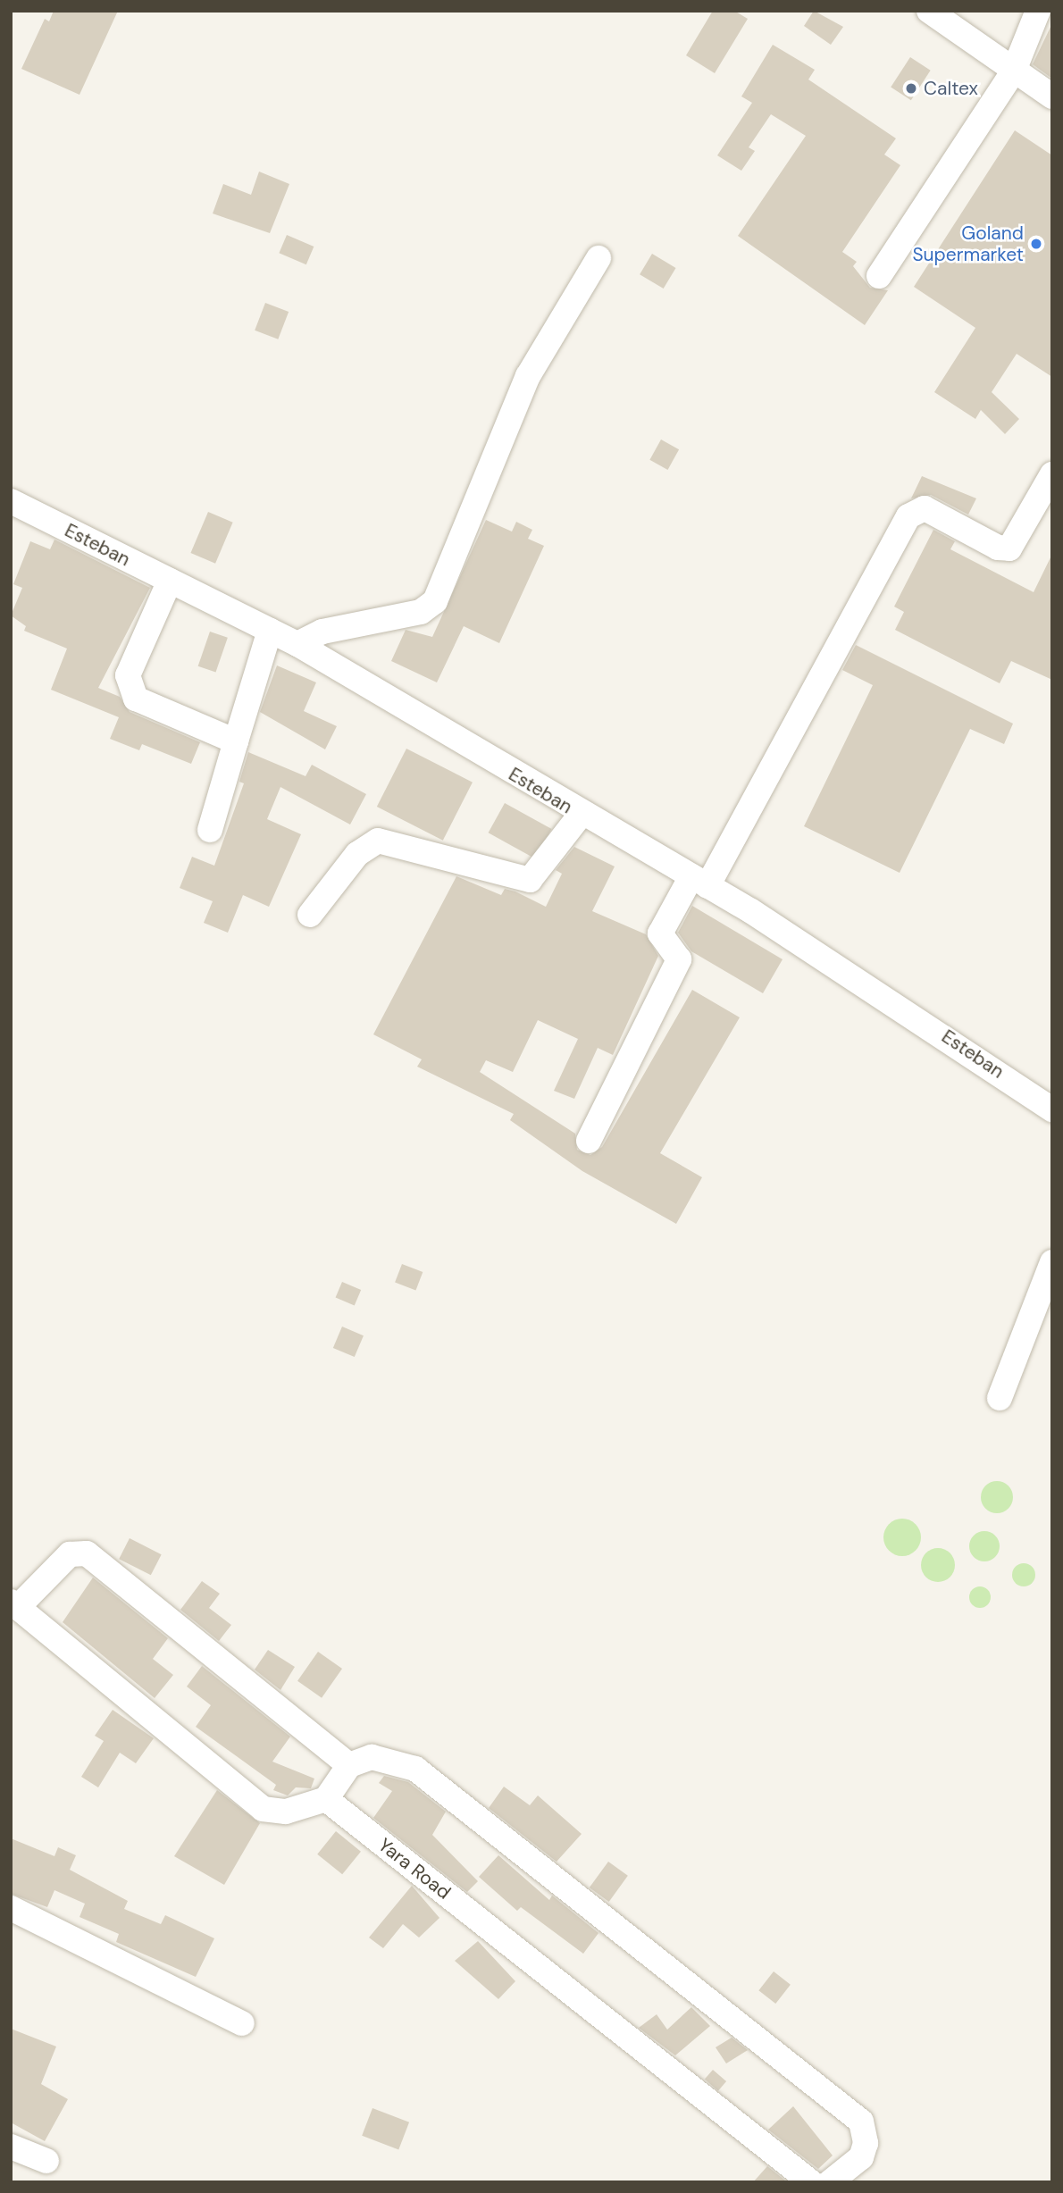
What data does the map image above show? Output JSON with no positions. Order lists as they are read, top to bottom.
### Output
{
  "streets": {
    "street": ["Esteban", "Yara Road"]
  },
  "places": ["Caltex", "Goland Supermarket"]
}
